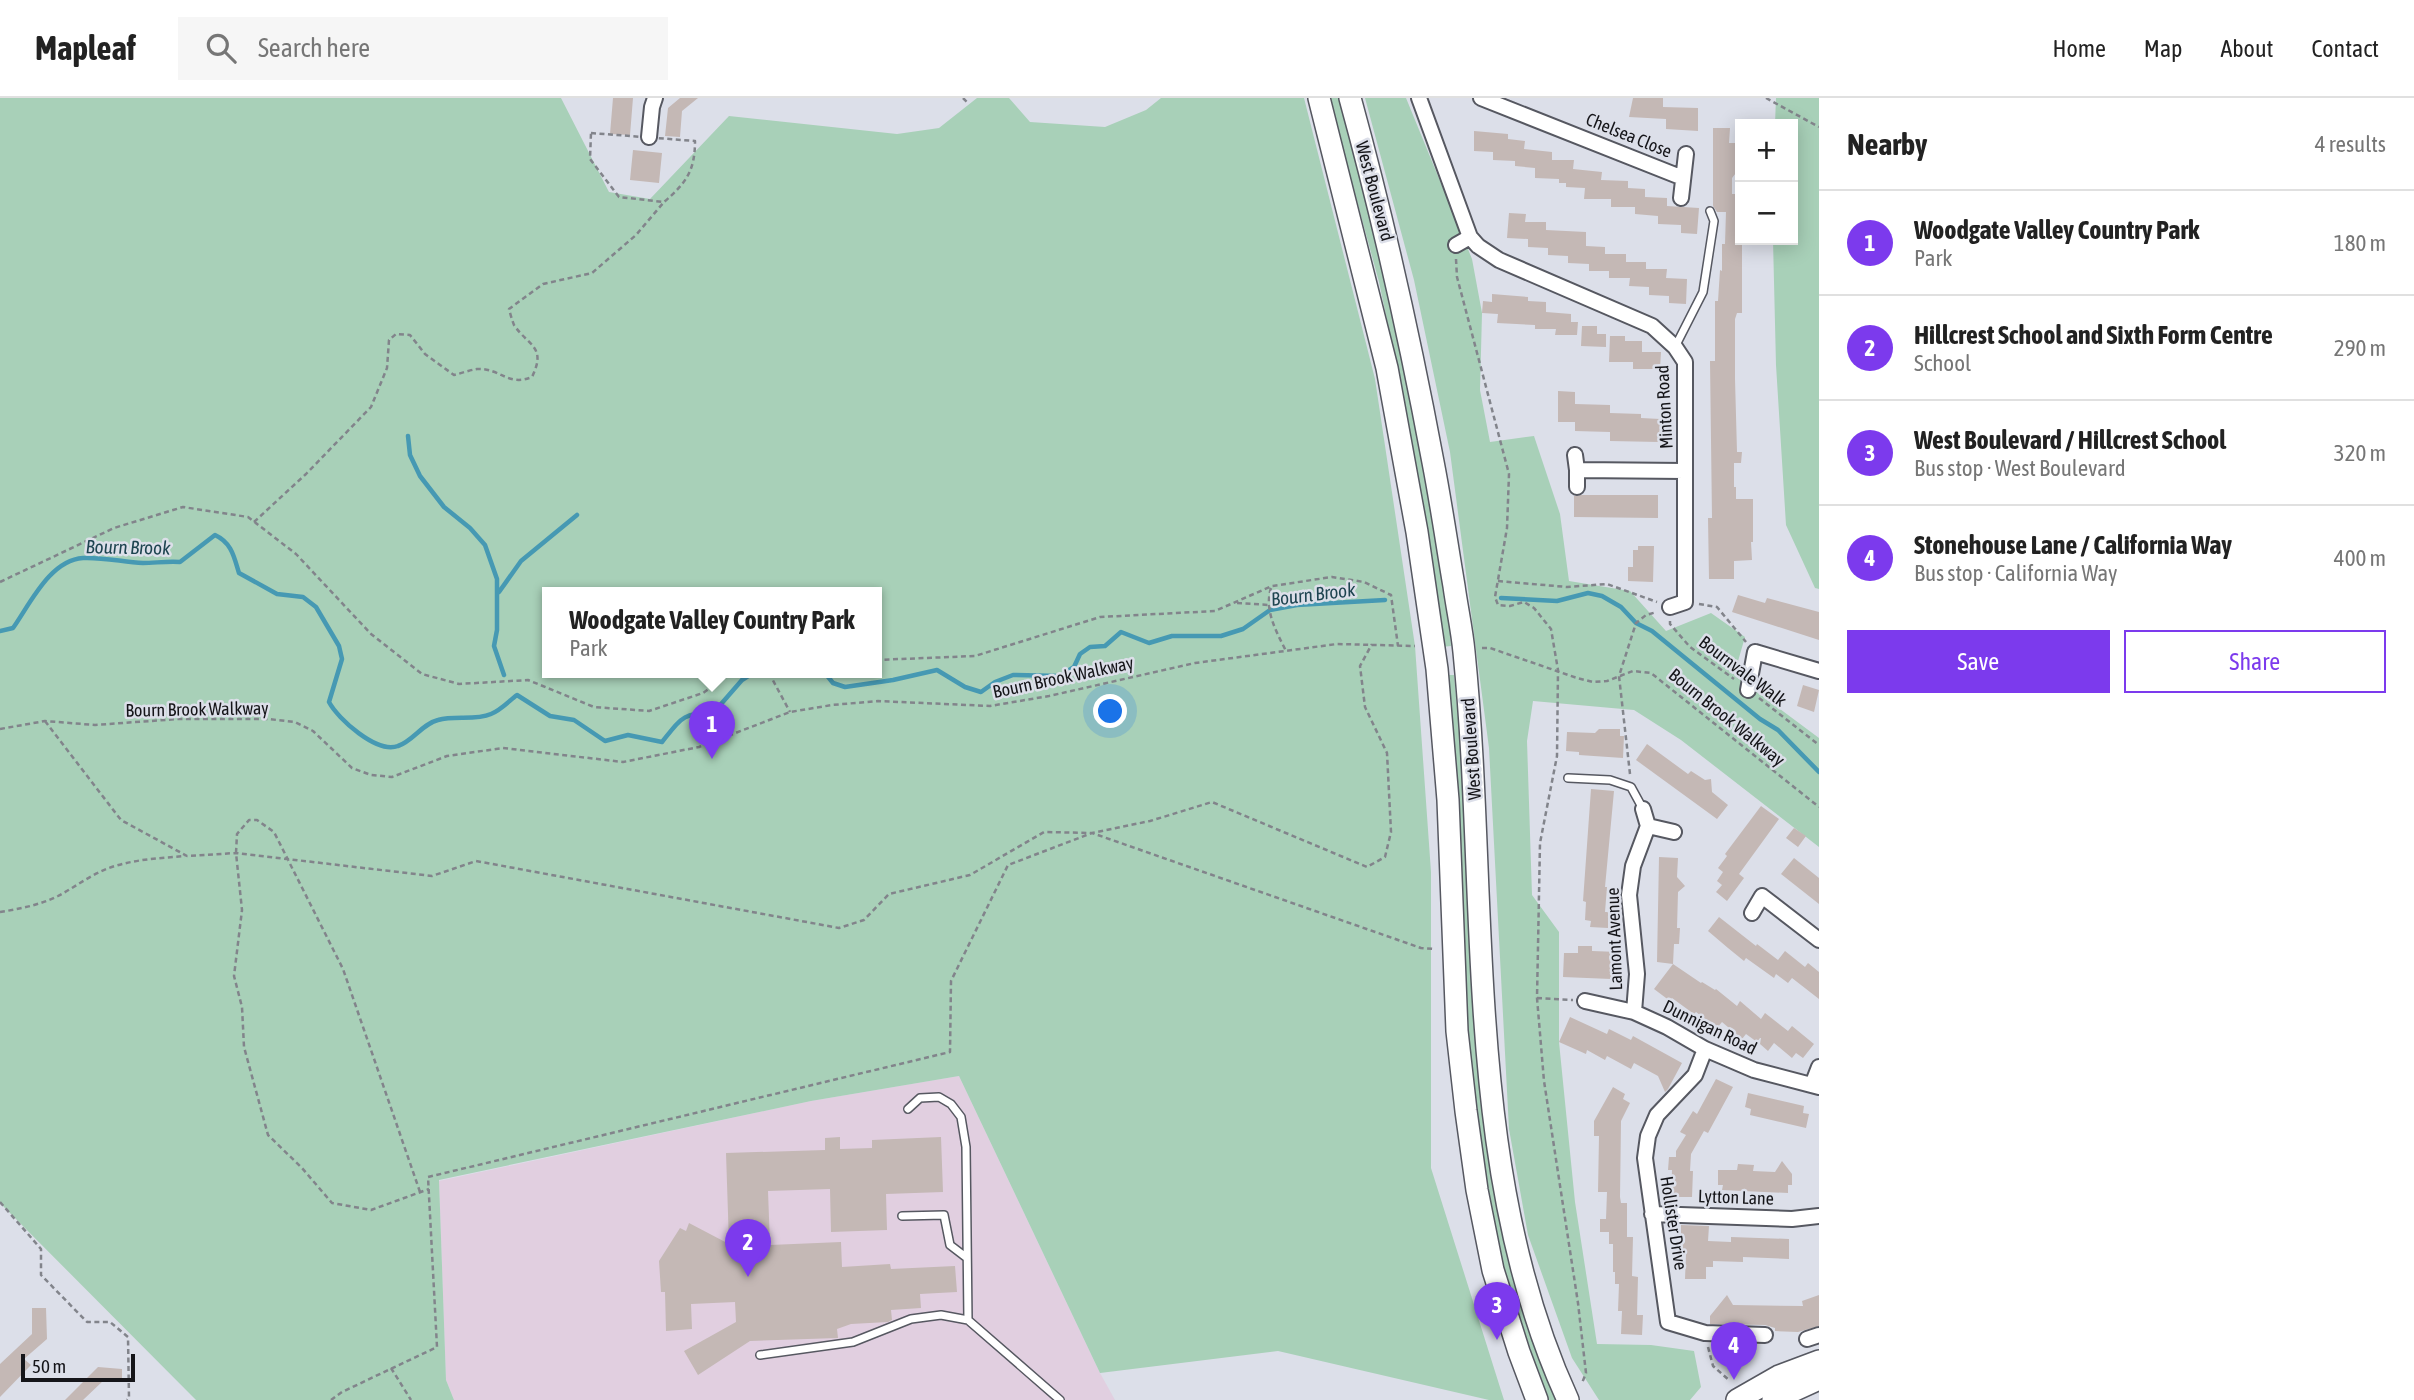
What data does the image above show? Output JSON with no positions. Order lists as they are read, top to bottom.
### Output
{
  "streets": {
    "main road": ["West Boulevard"],
    "street": [
      "Chelsea Close",
      "Minton Road",
      "Lamont Avenue",
      "Dunnigan Road",
      "Lytton Lane",
      "Hollister Drive"
    ],
    "path": ["Bournvale Walk", "Bourn Brook Walkway"]
  },
  "crossings": [
    ["Lamont Avenue", "Dunnigan Road"],
    ["Dunnigan Road", "Hollister Drive"],
    ["Lytton Lane", "Hollister Drive"]
  ],
  "water": ["Bourn Brook"],
  "scale_bar": "50 m",
  "page": {
    "header": "Mapleaf",
    "search": "Search here",
    "nav": [
      "Home",
      "Map",
      "About",
      "Contact"
    ],
    "heading": ["Nearby", "4 results"],
    "map_buttons": ["+", "−"],
    "list": [
      {
        "mark": "1",
        "name": "Woodgate Valley Country Park",
        "note": "Park",
        "value": "180 m"
      },
      {
        "mark": "2",
        "name": "Hillcrest School and Sixth Form Centre",
        "note": "School",
        "value": "290 m"
      },
      {
        "mark": "3",
        "name": "West Boulevard / Hillcrest School",
        "note": "Bus stop · West Boulevard",
        "value": "320 m"
      },
      {
        "mark": "4",
        "name": "Stonehouse Lane / California Way",
        "note": "Bus stop · California Way",
        "value": "400 m"
      }
    ],
    "popup": ["Woodgate Valley Country Park", "Park"],
    "buttons": ["Save", "Share"],
    "pins": [
      "1",
      "2",
      "3",
      "4"
    ],
    "scale": "50 m"
  }
}
